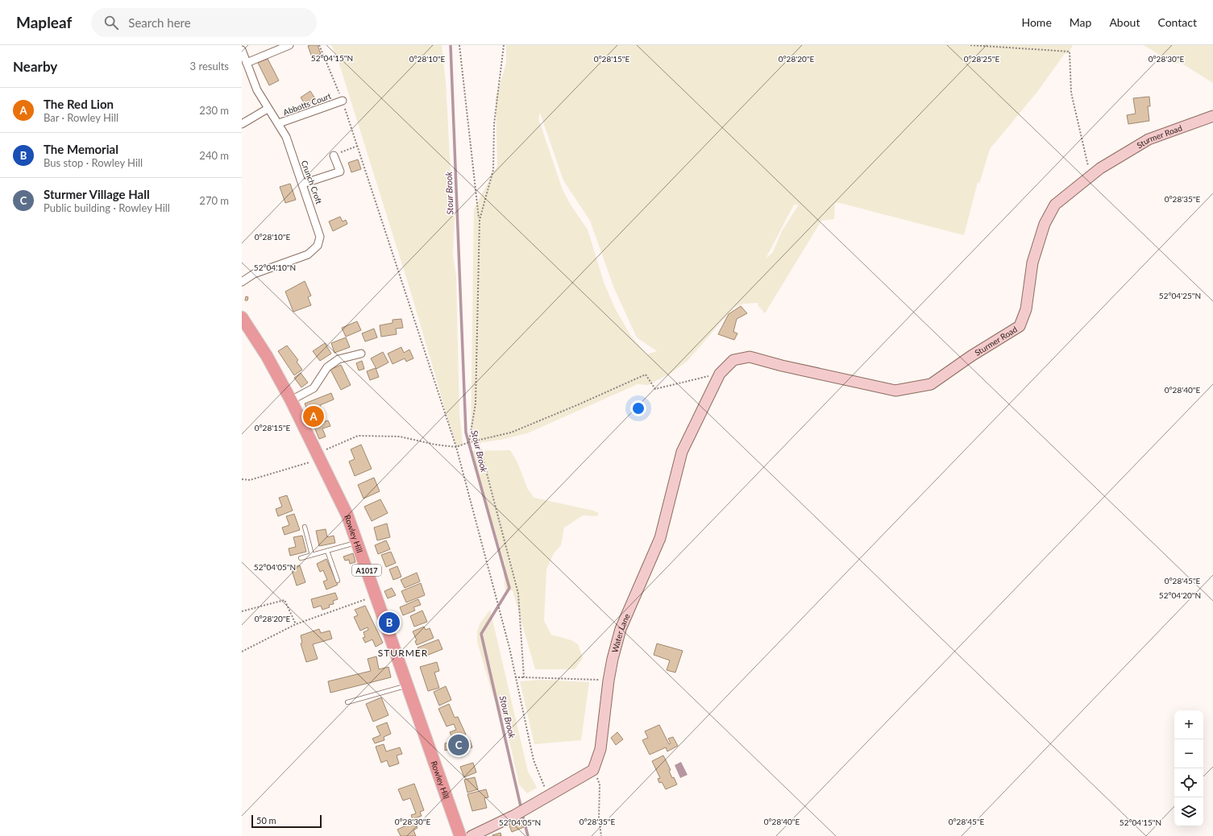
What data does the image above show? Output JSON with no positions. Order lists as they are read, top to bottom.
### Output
{
  "streets": {
    "main road": [
      "Sturmer Road",
      "Rowley Hill",
      "A1017",
      "Water Lane"
    ],
    "street": ["Abbotts Court", "Crunch Croft"]
  },
  "crossings": [
    ["Abbotts Court", "Crunch Croft"],
    ["Sturmer Road", "Water Lane"]
  ],
  "districts": ["STURMER"],
  "water": ["Stour Brook"],
  "scale_bar": "50 m",
  "page": {
    "header": "Mapleaf",
    "search": "Search here",
    "nav": [
      "Home",
      "Map",
      "About",
      "Contact"
    ],
    "heading": ["Nearby", "3 results"],
    "list": [
      {
        "mark": "A",
        "name": "The Red Lion",
        "note": "Bar · Rowley Hill",
        "value": "230 m"
      },
      {
        "mark": "B",
        "name": "The Memorial",
        "note": "Bus stop · Rowley Hill",
        "value": "240 m"
      },
      {
        "mark": "C",
        "name": "Sturmer Village Hall",
        "note": "Public building · Rowley Hill",
        "value": "270 m"
      }
    ],
    "pins": ["A", "B", "C"],
    "map_buttons": ["+", "−"],
    "scale": "50 m"
  },
  "coordinates": [
    "52°04'15\"N",
    "0°28'10\"E",
    "0°28'15\"E",
    "0°28'20\"E",
    "0°28'25\"E",
    "0°28'30\"E",
    "0°28'35\"E",
    "52°04'10\"N",
    "52°04'25\"N",
    "0°28'40\"E",
    "52°04'05\"N",
    "0°28'45\"E",
    "52°04'20\"N"
  ]
}
